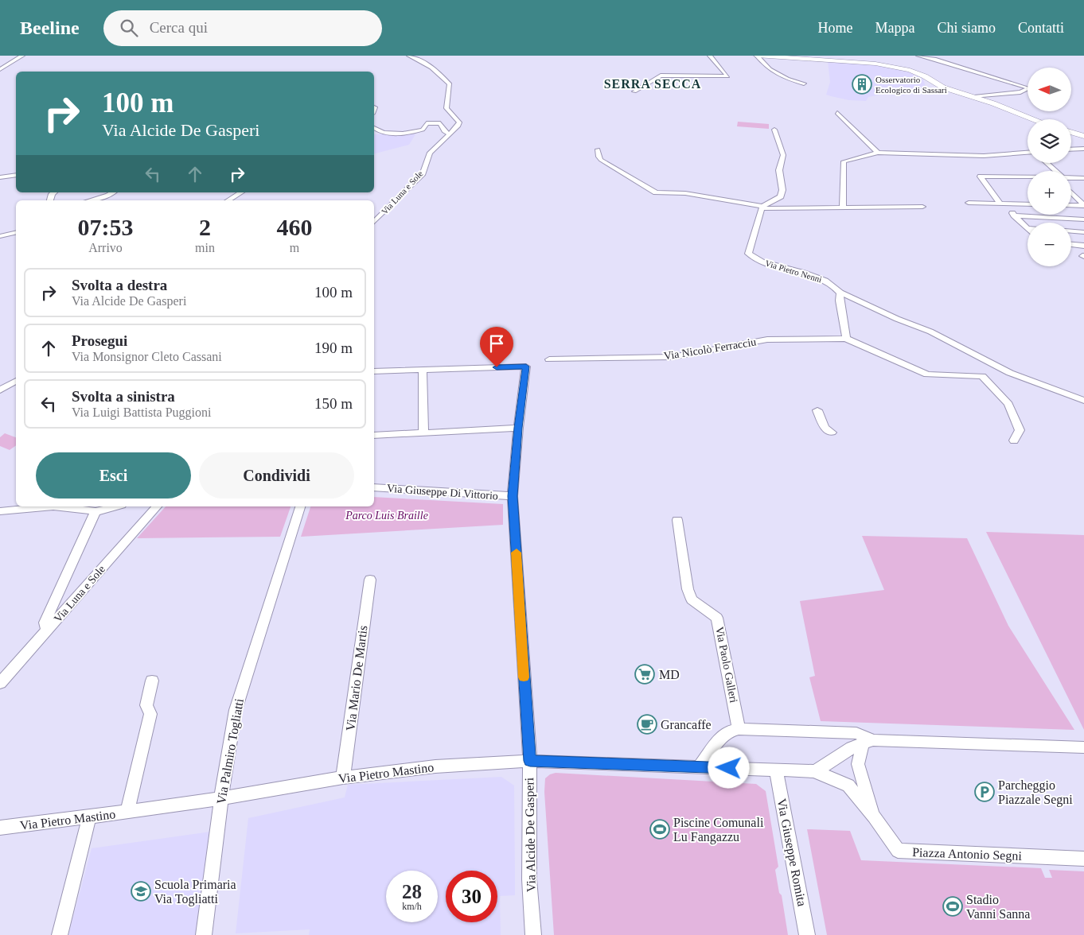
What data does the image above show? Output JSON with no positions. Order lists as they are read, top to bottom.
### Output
{
  "streets": {
    "street": [
      "Via Luna e Sole",
      "Via Pietro Nenni",
      "Via Nicolò Ferracciu",
      "Via Giuseppe Di Vittorio",
      "Via Paolo Galleri",
      "Via Mario De Martis",
      "Via Palmiro Togliatti",
      "Via Pietro Mastino",
      "Via Alcide De Gasperi",
      "Via Giuseppe Romita",
      "Piazza Antonio Segni"
    ]
  },
  "crossings": [
    ["Via Giuseppe Di Vittorio", "Via Alcide De Gasperi"],
    ["Via Mario De Martis", "Via Pietro Mastino"],
    ["Via Palmiro Togliatti", "Via Pietro Mastino"],
    ["Via Pietro Mastino", "Via Alcide De Gasperi"],
    ["Via Pietro Mastino", "Via Giuseppe Romita"],
    ["Via Pietro Mastino", "Piazza Antonio Segni"],
    ["Via Giuseppe Romita", "Piazza Antonio Segni"]
  ],
  "districts": ["SERRA SECCA"],
  "parks": ["Parco Luis Braille"],
  "places": {
    "building": ["Osservatorio Ecologico di Sassari"],
    "supermarket": ["MD"],
    "cafe": ["Grancaffe"],
    "parking": ["Parcheggio Piazzale Segni"],
    "sports": ["Piscine Comunali Lu Fangazzu", "Stadio Vanni Sanna"],
    "school or university": ["Scuola Primaria Via Togliatti"]
  },
  "north": "left",
  "page": {
    "header": "Beeline",
    "search": "Cerca qui",
    "nav": [
      "Home",
      "Mappa",
      "Chi siamo",
      "Contatti"
    ],
    "map_buttons": ["+", "−"],
    "turn": ["100 m", "Via Alcide De Gasperi"],
    "eta": [
      "07:53",
      "Arrivo",
      "2",
      "min",
      "460",
      "m"
    ],
    "list": [
      {
        "name": "Svolta a destra",
        "note": "Via Alcide De Gasperi",
        "value": "100 m"
      },
      {
        "name": "Prosegui",
        "note": "Via Monsignor Cleto Cassani",
        "value": "190 m"
      },
      {
        "name": "Svolta a sinistra",
        "note": "Via Luigi Battista Puggioni",
        "value": "150 m"
      }
    ],
    "buttons": ["Esci", "Condividi"],
    "speed": "28 km/h",
    "limit": "30"
  }
}
